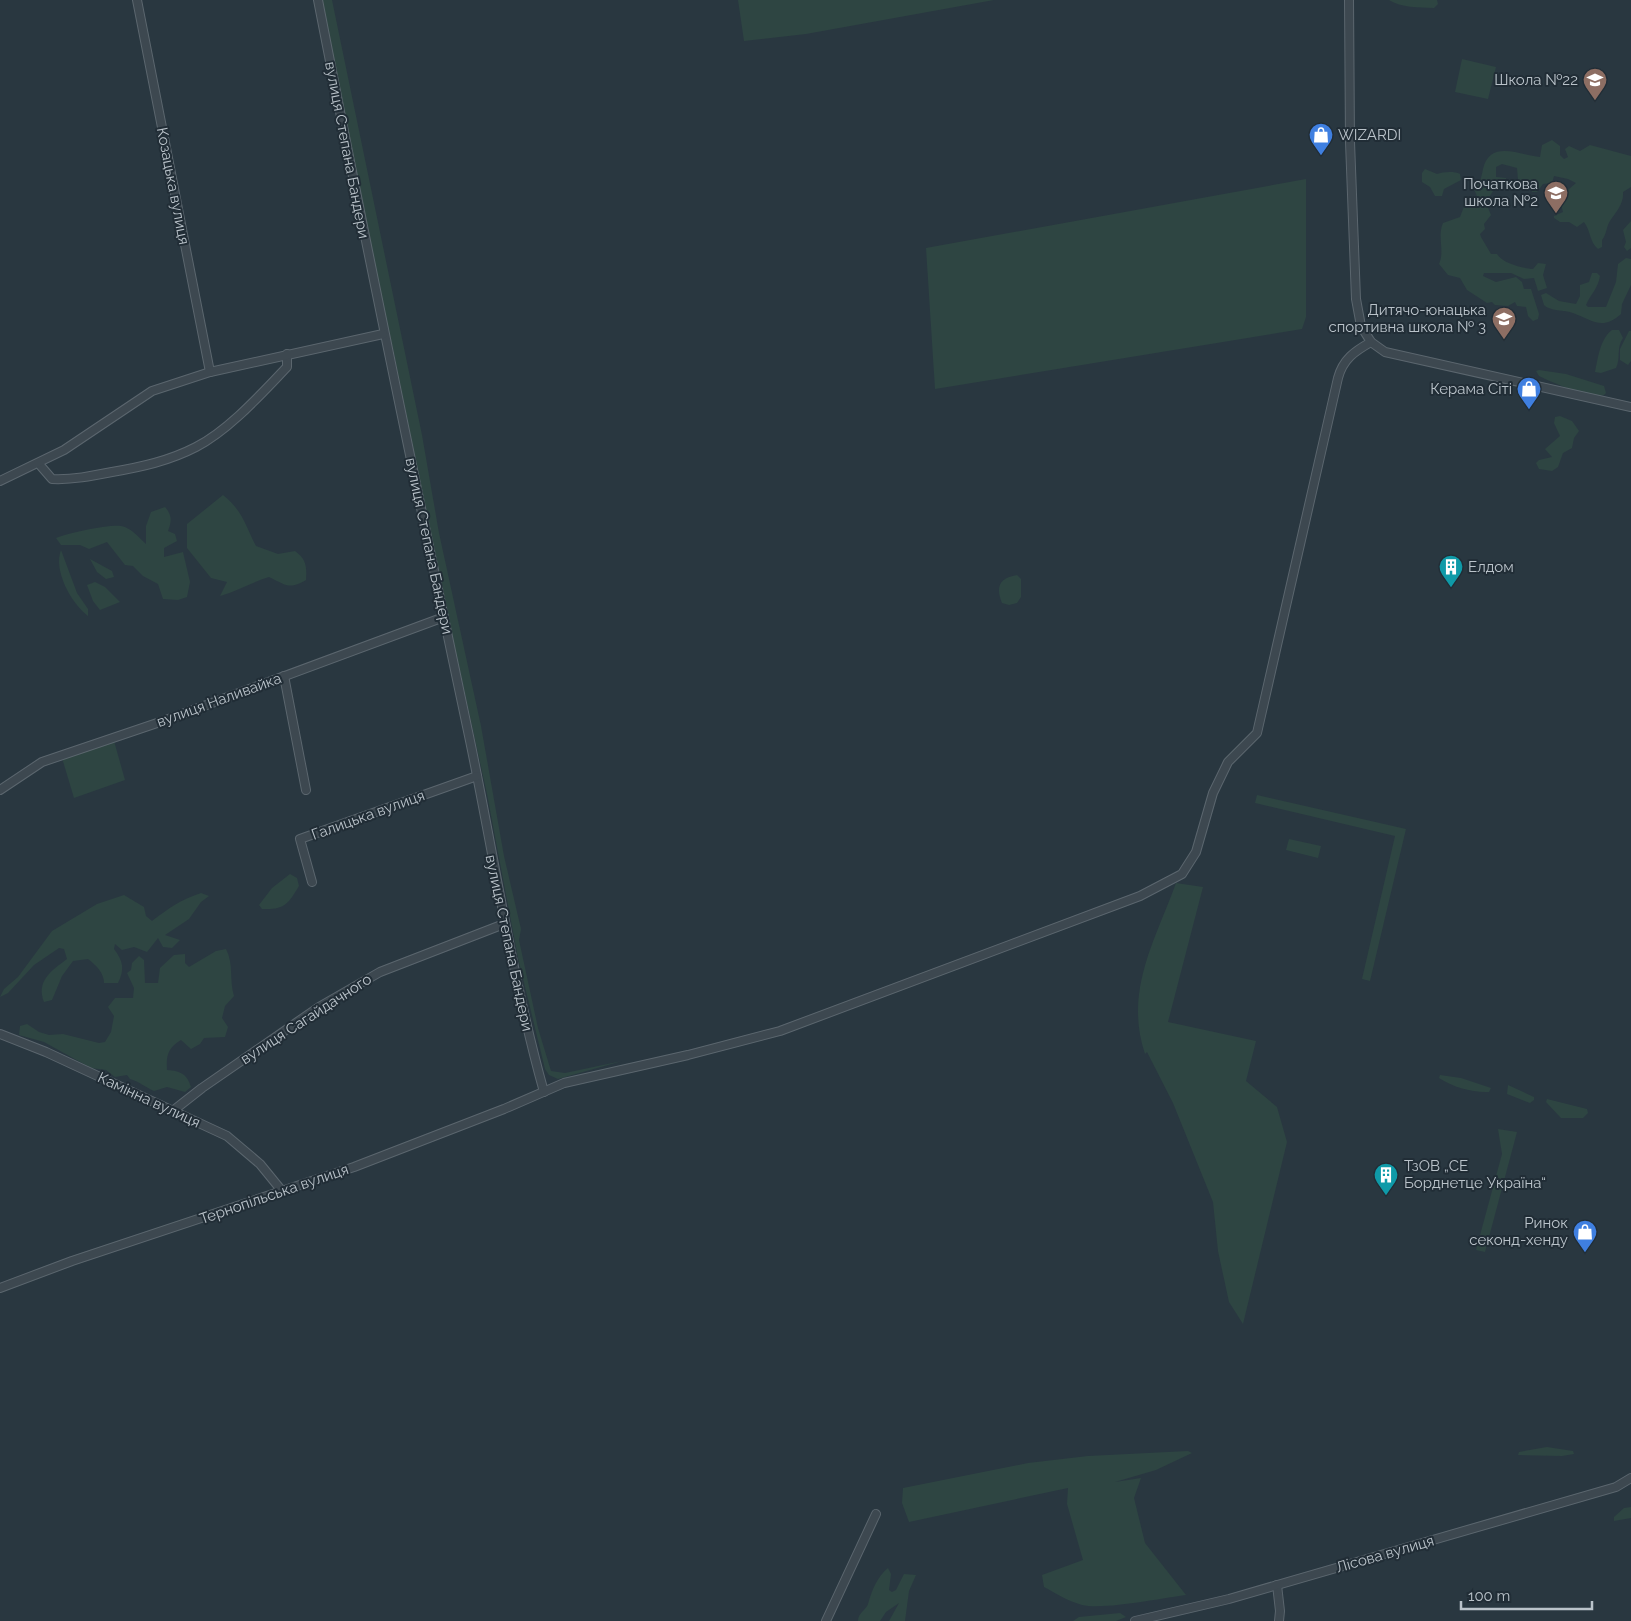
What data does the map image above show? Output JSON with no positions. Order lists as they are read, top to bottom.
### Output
{
  "streets": {
    "street": [
      "вулиця Степана Бандери",
      "Козацька вулиця",
      "вулиця Наливайка",
      "Галицька вулиця",
      "вулиця Сагайдачного",
      "Камінна вулиця",
      "Тернопільська вулиця",
      "Лісова вулиця"
    ]
  },
  "crossings": [
    ["вулиця Степана Бандери", "вулиця Наливайка"],
    ["вулиця Степана Бандери", "Галицька вулиця"],
    ["вулиця Степана Бандери", "вулиця Сагайдачного"],
    ["вулиця Степана Бандери", "Тернопільська вулиця"],
    ["вулиця Сагайдачного", "Камінна вулиця"],
    ["Камінна вулиця", "Тернопільська вулиця"]
  ],
  "places": {
    "school or university": ["Школа №22", "Початкова школа №2", "Дитячо-юнацька спортивна школа № 3"],
    "shop": ["WIZARDI", "Керама Сіті", "Ринок секонд-хенду"],
    "building": ["Елдом", "ТзОВ „СЕ Борднетце Україна“"]
  },
  "scale_bar": "100 m"
}
